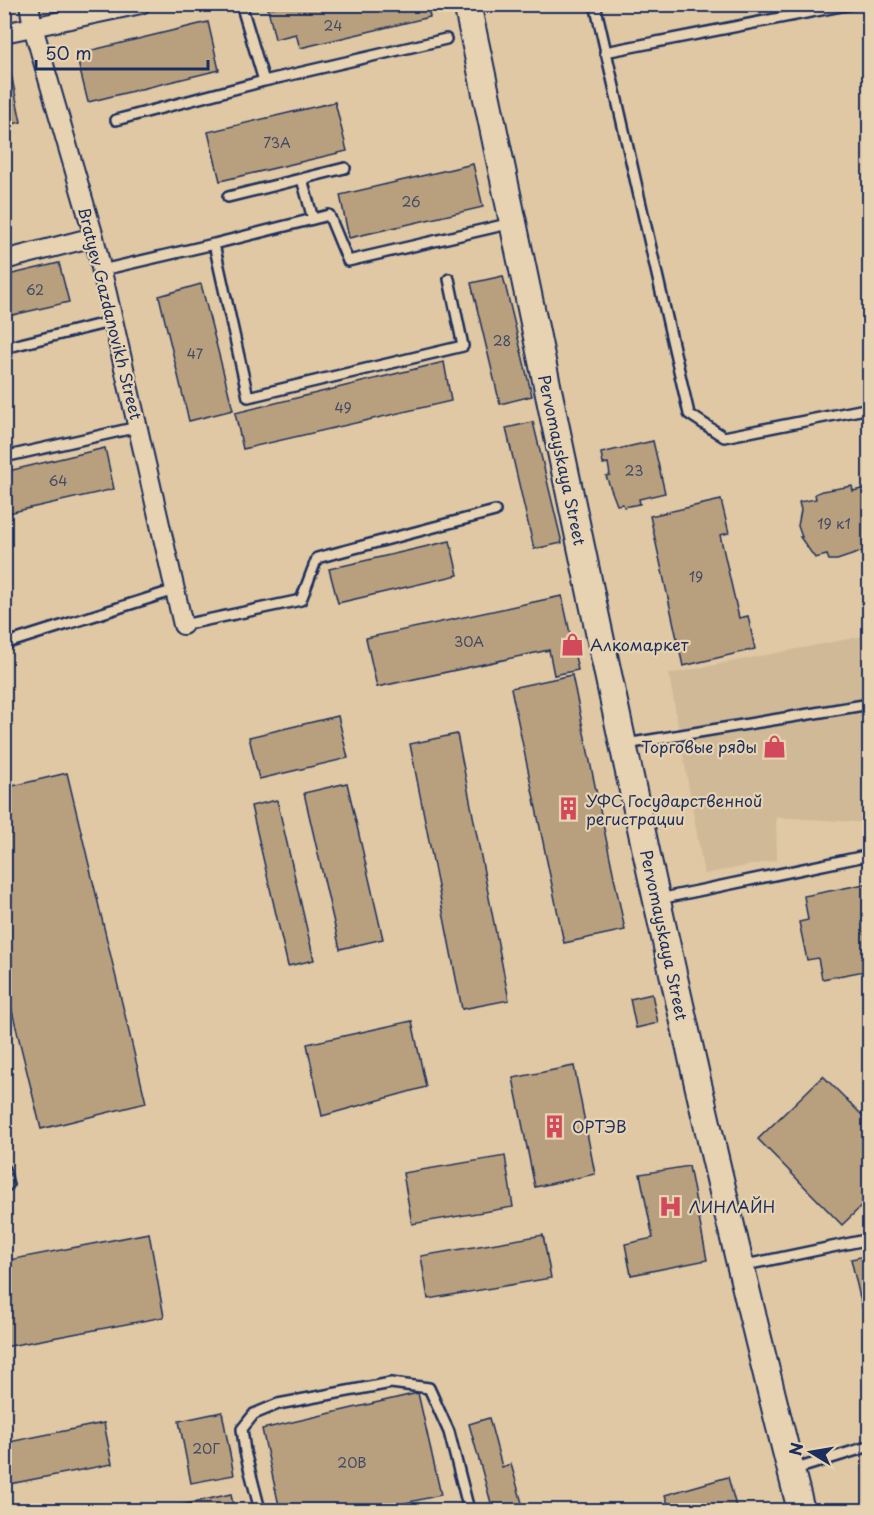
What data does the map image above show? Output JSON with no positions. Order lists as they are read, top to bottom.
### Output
{
  "streets": {
    "street": ["Bratyev Gazdanovikh Street", "Pervomayskaya Street"]
  },
  "places": {
    "shop": ["Алкомаркет", "Торговые ряды"],
    "building": ["УФС Государственной регистрации", "ОРТЭВ"],
    "hospital": ["ЛИНЛАЙН"]
  },
  "house_numbers": [
    "24",
    "73А",
    "26",
    "62",
    "28",
    "47",
    "49",
    "23",
    "64",
    "19 к1",
    "19",
    "30А",
    "20Г",
    "20В"
  ],
  "scale_bar": "50 m",
  "north": "left"
}
